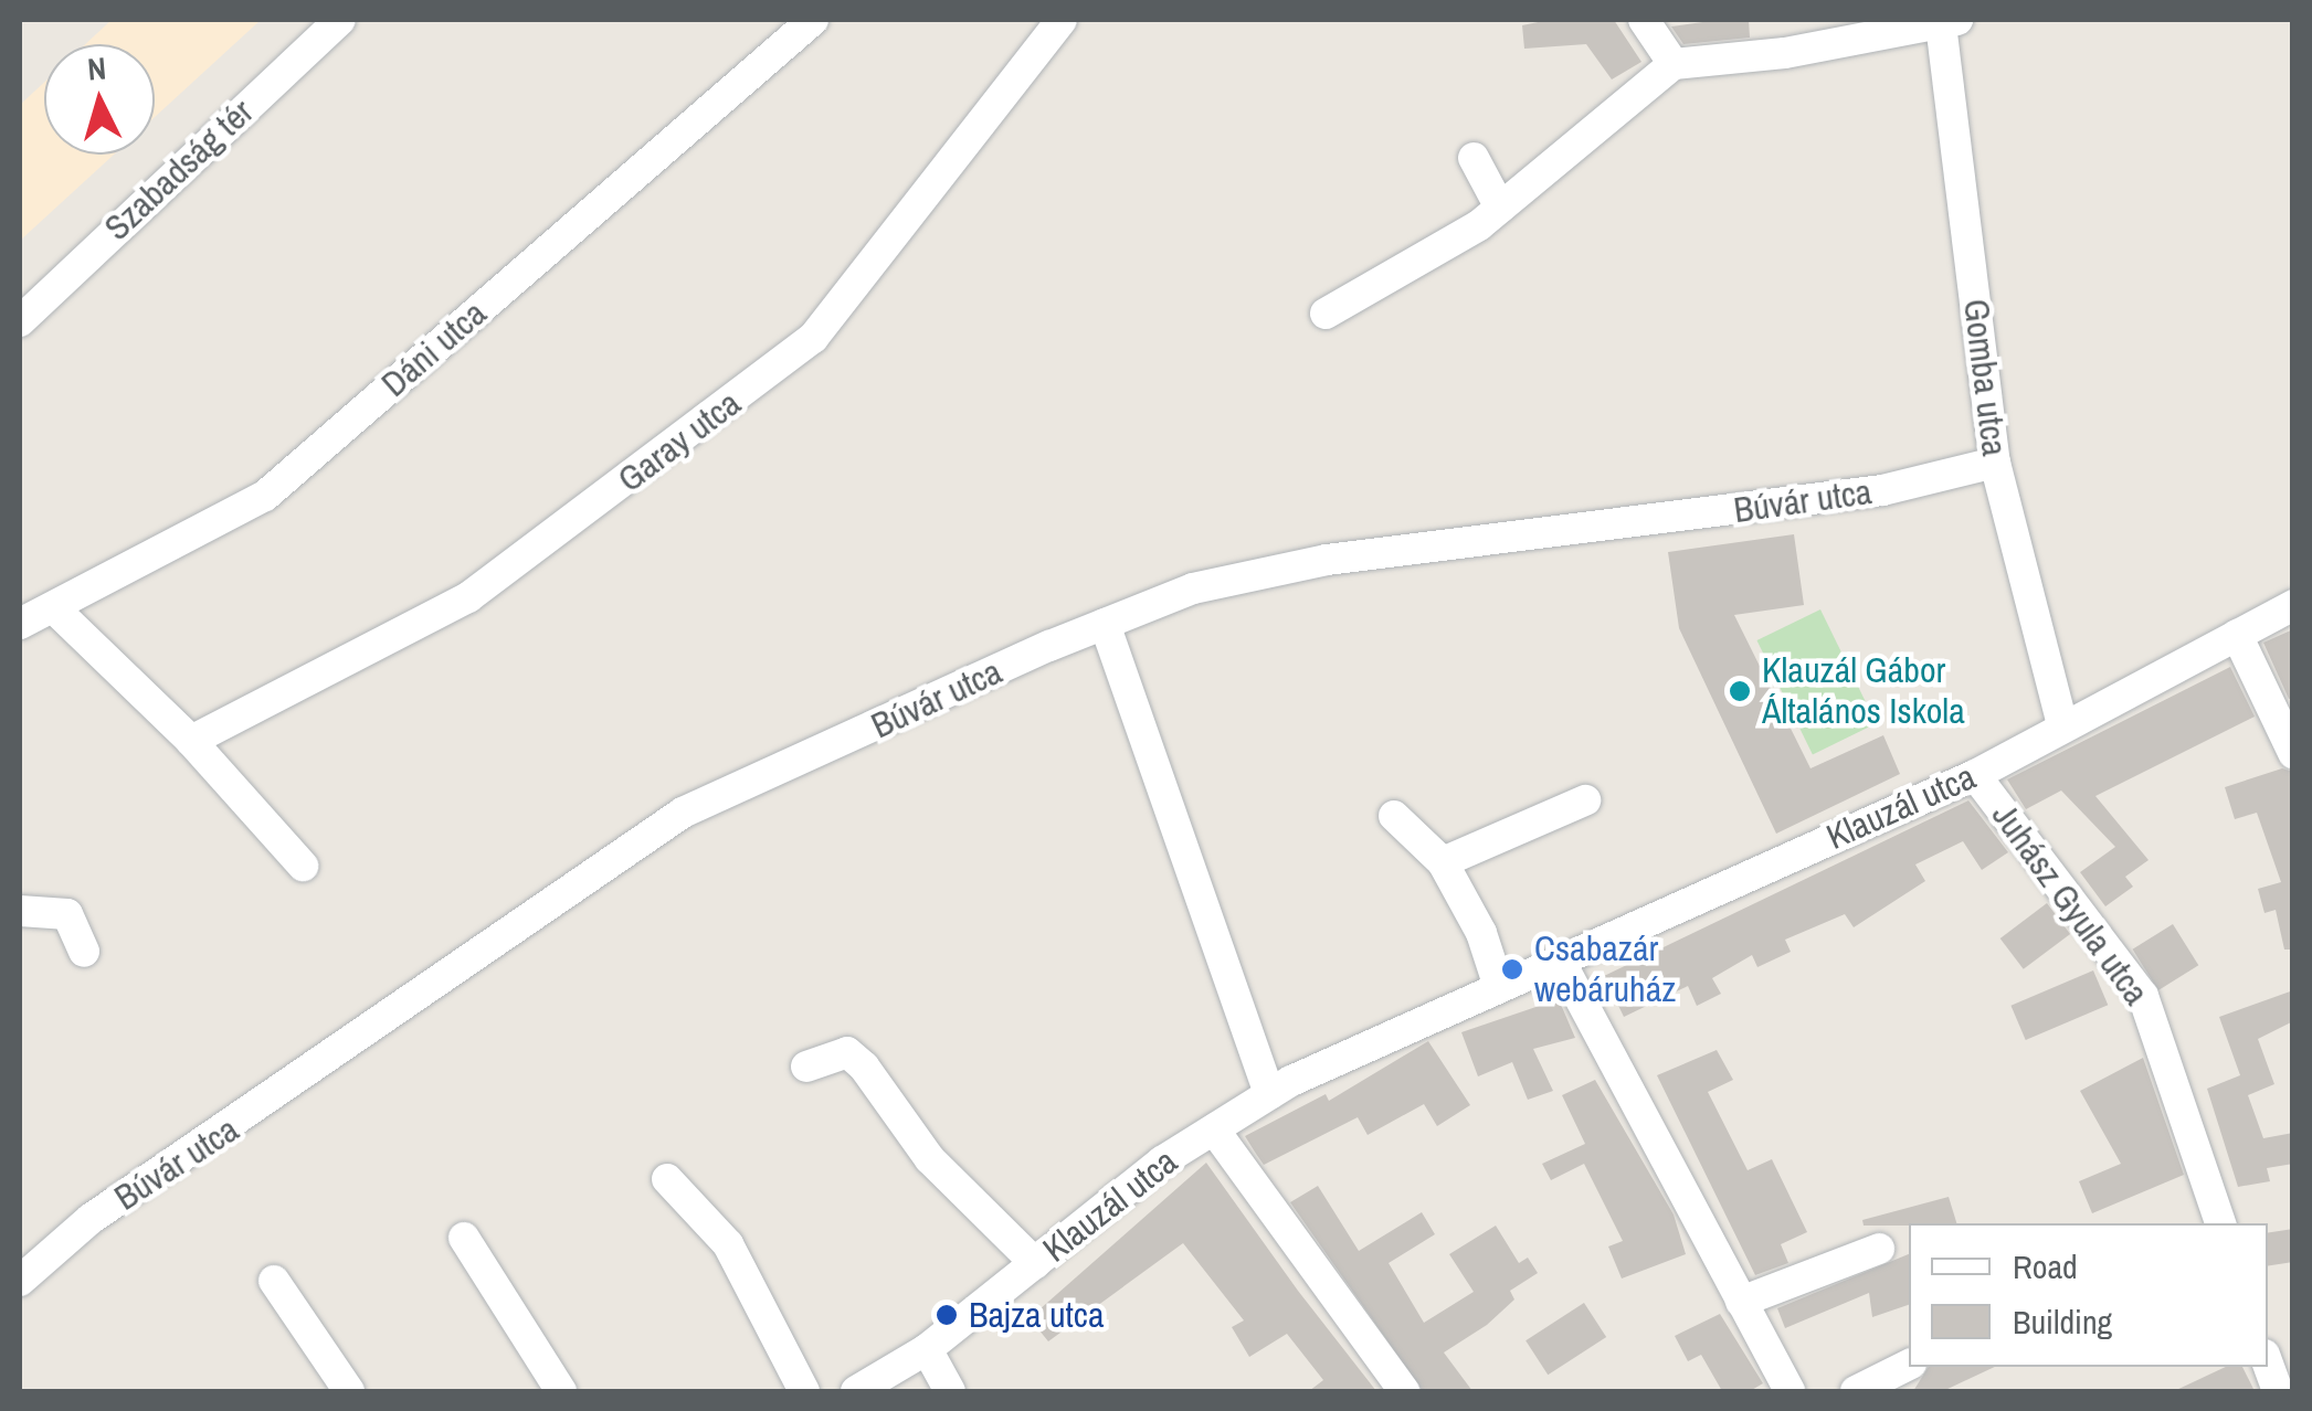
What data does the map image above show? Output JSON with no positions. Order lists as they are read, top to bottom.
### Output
{
  "streets": {
    "street": [
      "Szabadság tér",
      "Dáni utca",
      "Gomba utca",
      "Garay utca",
      "Búvár utca",
      "Klauzál utca",
      "Juhász Gyula utca"
    ]
  },
  "crossings": [
    ["Gomba utca", "Búvár utca"],
    ["Gomba utca", "Klauzál utca"],
    ["Klauzál utca", "Juhász Gyula utca"]
  ],
  "places": ["Klauzál Gábor Általános Iskola", "Csabazár webáruház", "Bajza utca"],
  "legend": ["Road", "Building"],
  "north": "top"
}
